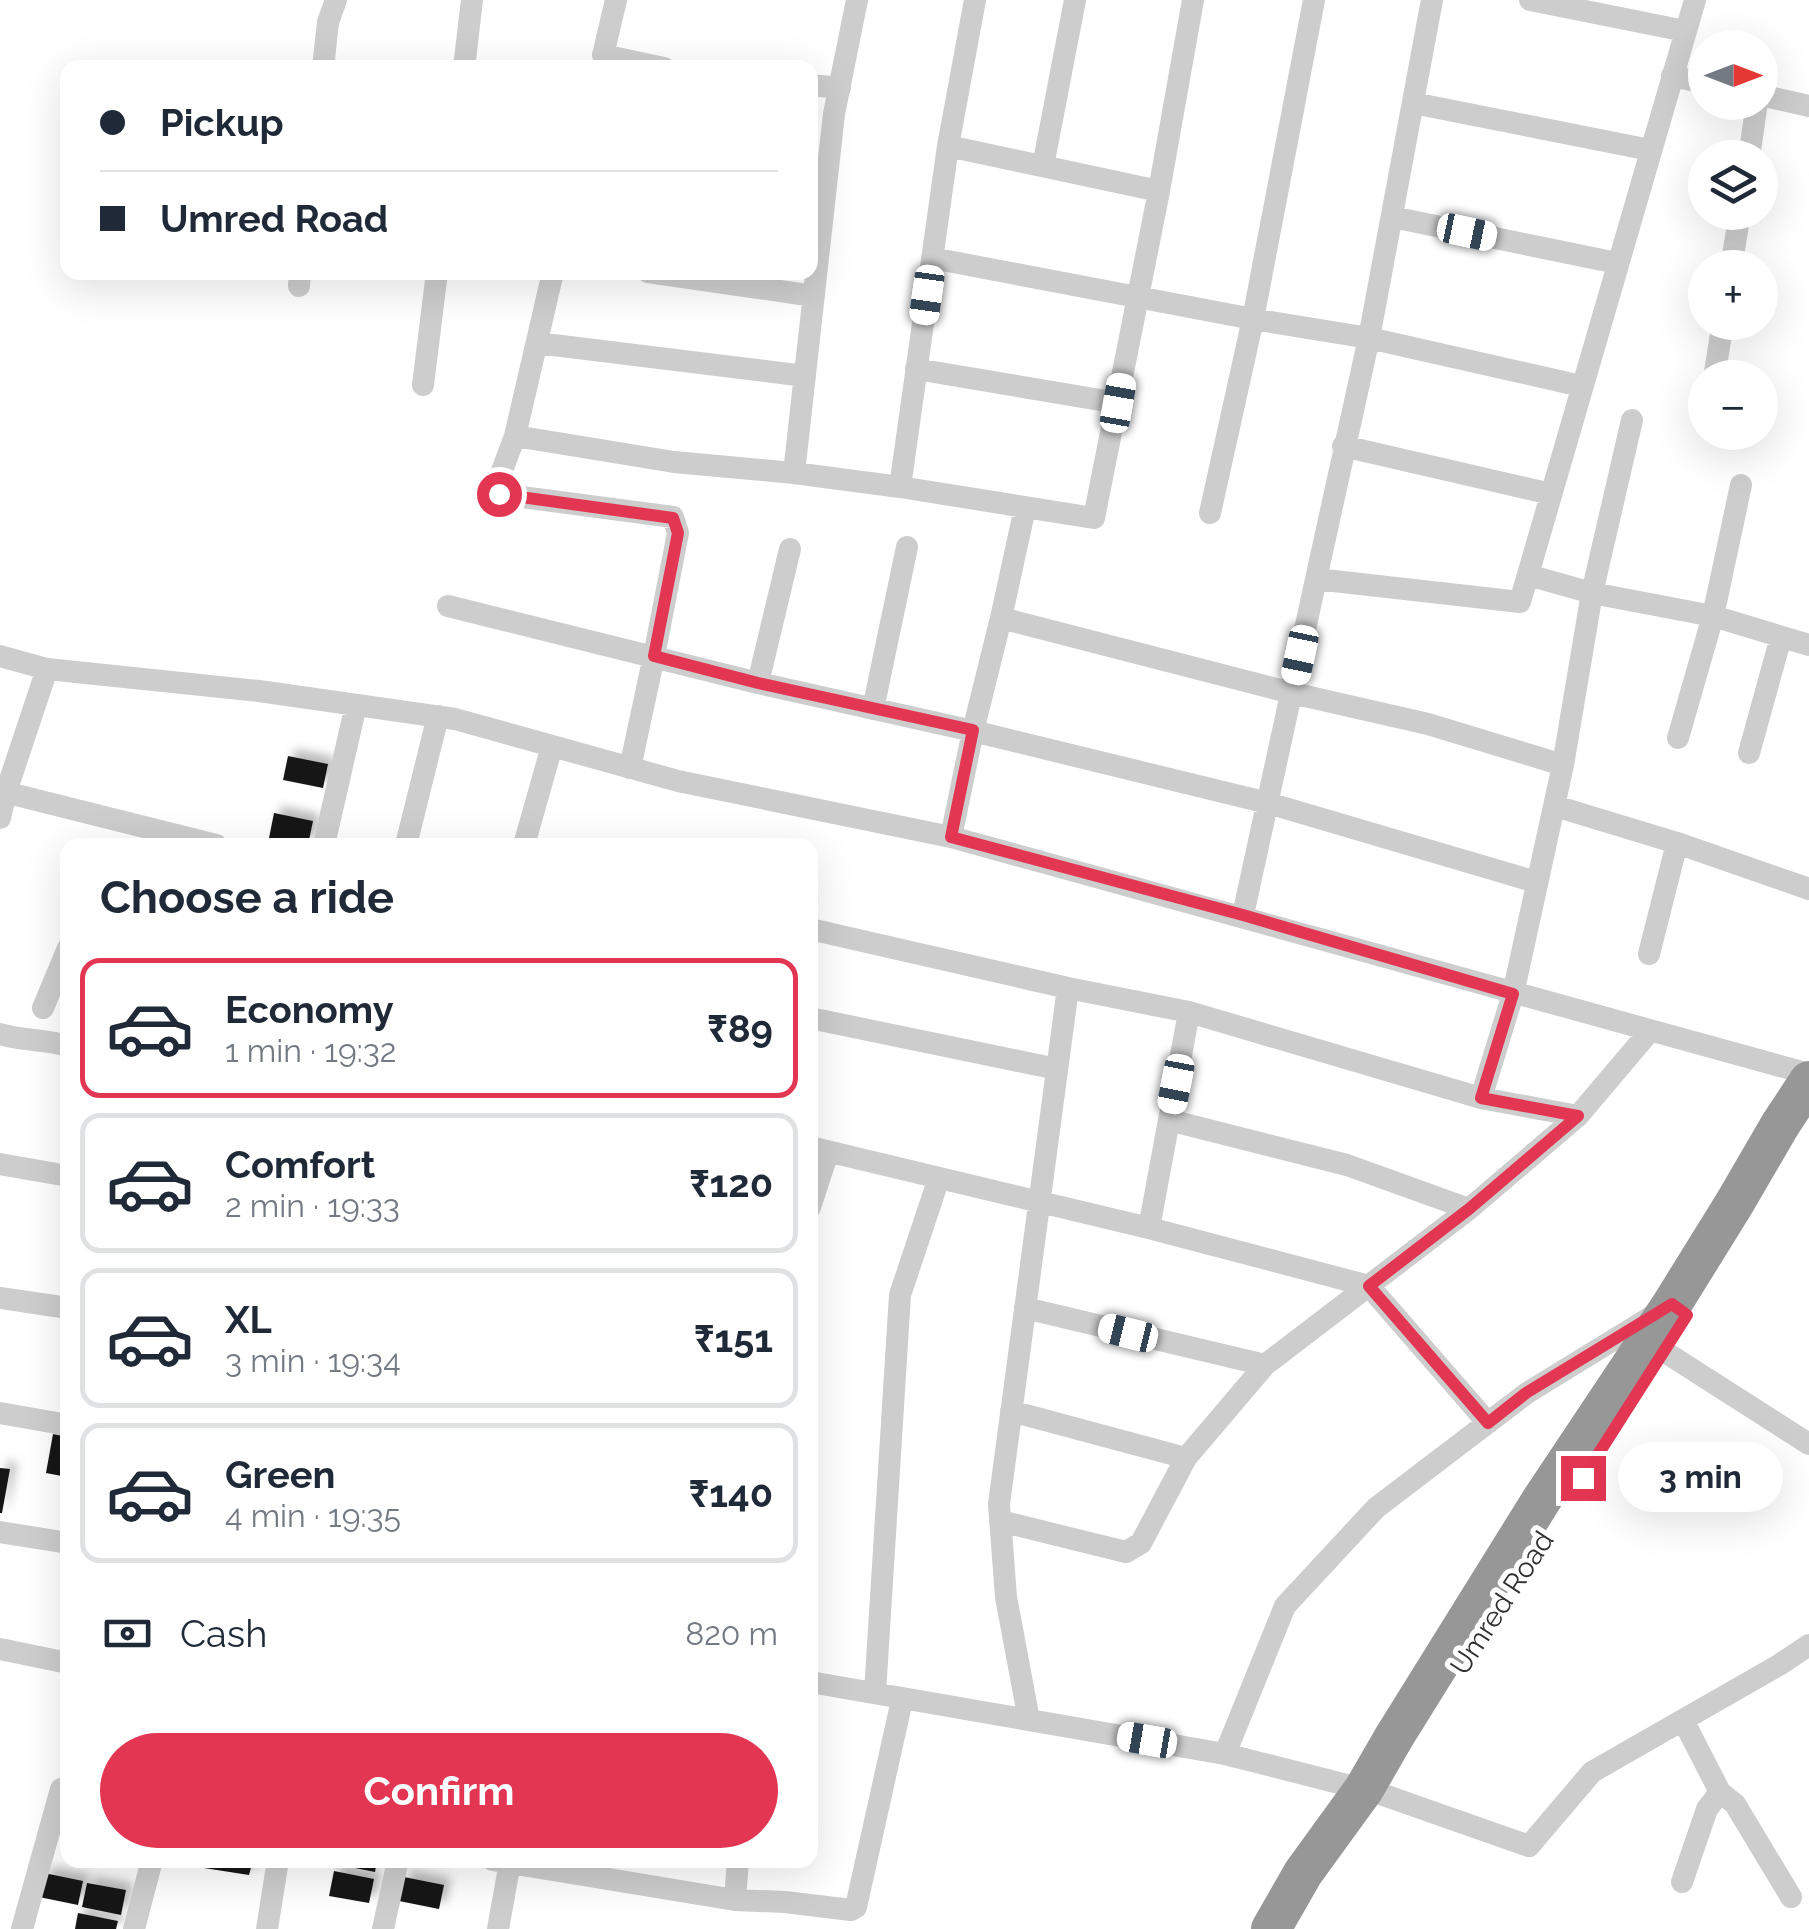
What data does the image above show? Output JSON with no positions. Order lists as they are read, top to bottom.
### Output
{
  "north": "right",
  "page": {
    "map_buttons": ["+", "−"],
    "banner": ["Pickup", "Umred Road"],
    "heading": "Choose a ride",
    "list": [
      {
        "name": "Economy",
        "note": "1 min · 19:32",
        "value": "₹89"
      },
      {
        "name": "Comfort",
        "note": "2 min · 19:33",
        "value": "₹120"
      },
      {
        "name": "XL",
        "note": "3 min · 19:34",
        "value": "₹151"
      },
      {
        "name": "Green",
        "note": "4 min · 19:35",
        "value": "₹140"
      }
    ],
    "bubble": "3 min",
    "pay": ["Cash", "820 m"],
    "buttons": "Confirm"
  }
}
